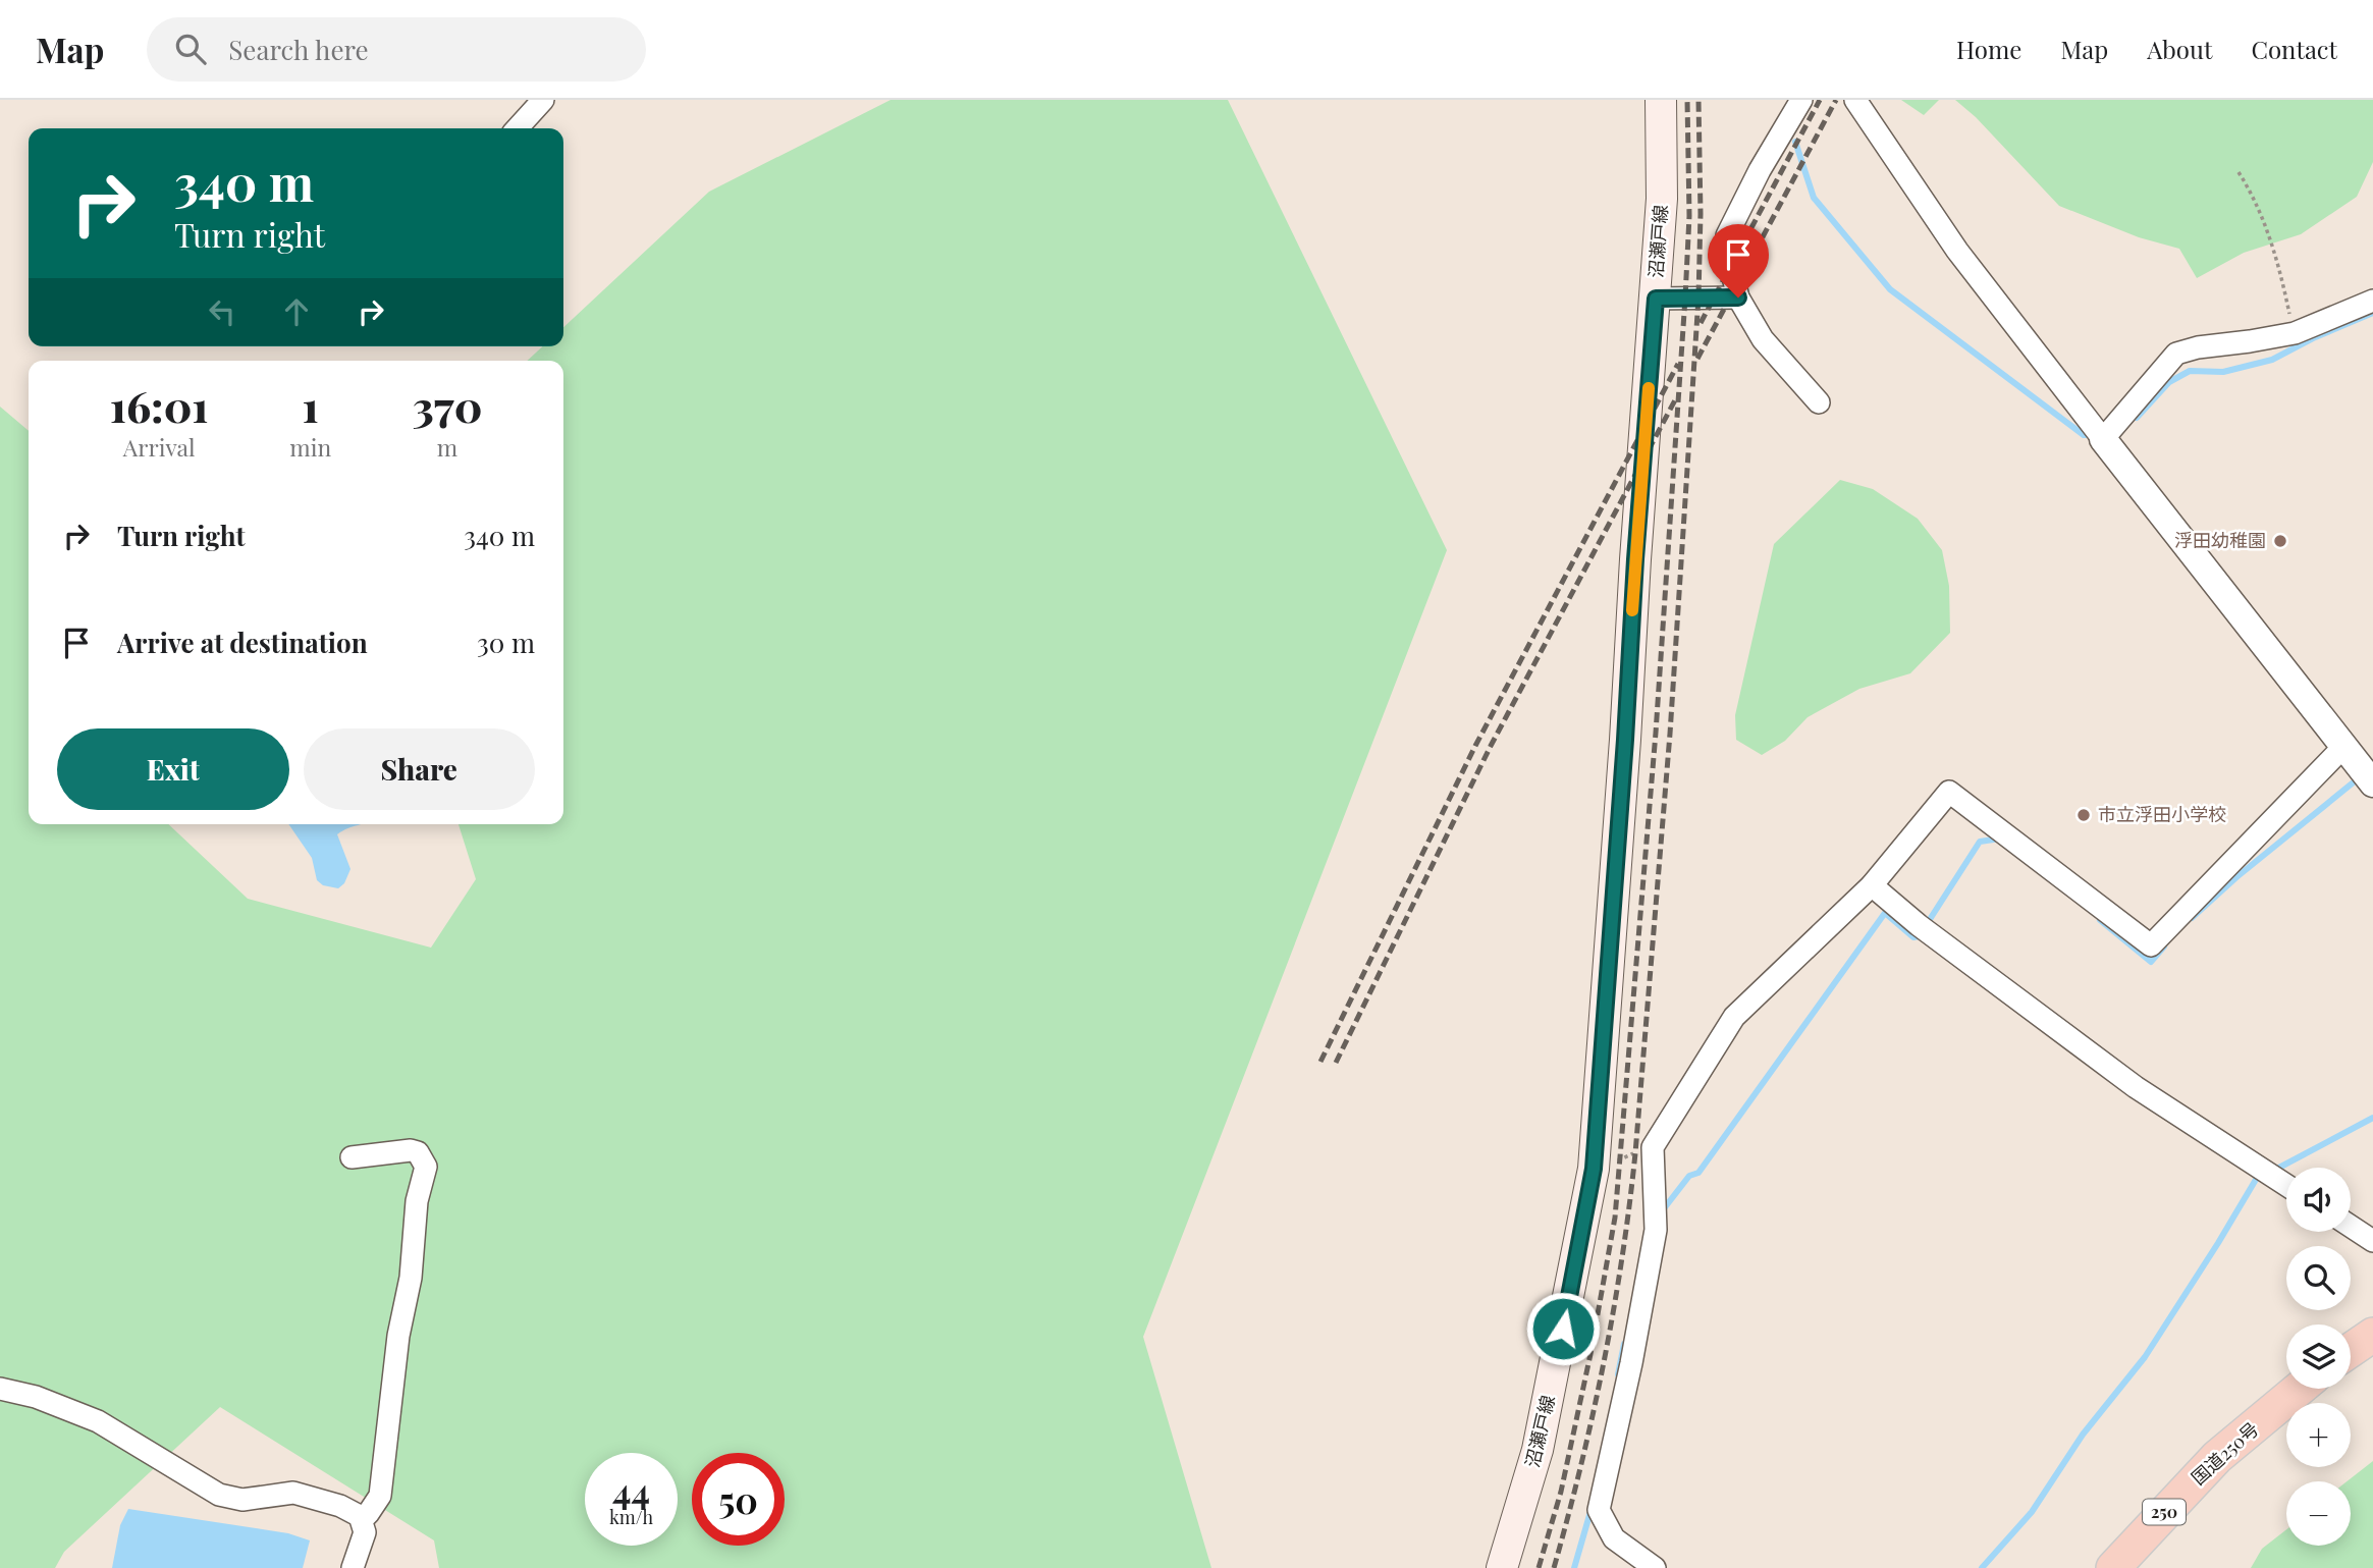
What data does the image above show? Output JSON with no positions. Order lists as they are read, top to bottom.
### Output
{
  "streets": {
    "highway": ["国道250号", "250"],
    "main road": ["沼瀬戸線"]
  },
  "places": ["浮田幼稚園", "市立浮田小学校"],
  "page": {
    "header": "Map",
    "search": "Search here",
    "nav": [
      "Home",
      "Map",
      "About",
      "Contact"
    ],
    "turn": ["340 m", "Turn right"],
    "eta": [
      "16:01",
      "Arrival",
      "1",
      "min",
      "370",
      "m"
    ],
    "list": [
      {
        "name": "Turn right",
        "value": "340 m"
      },
      {
        "name": "Arrive at destination",
        "value": "30 m"
      }
    ],
    "buttons": ["Exit", "Share"],
    "map_buttons": ["+", "−"],
    "speed": "44 km/h",
    "limit": "50"
  }
}
